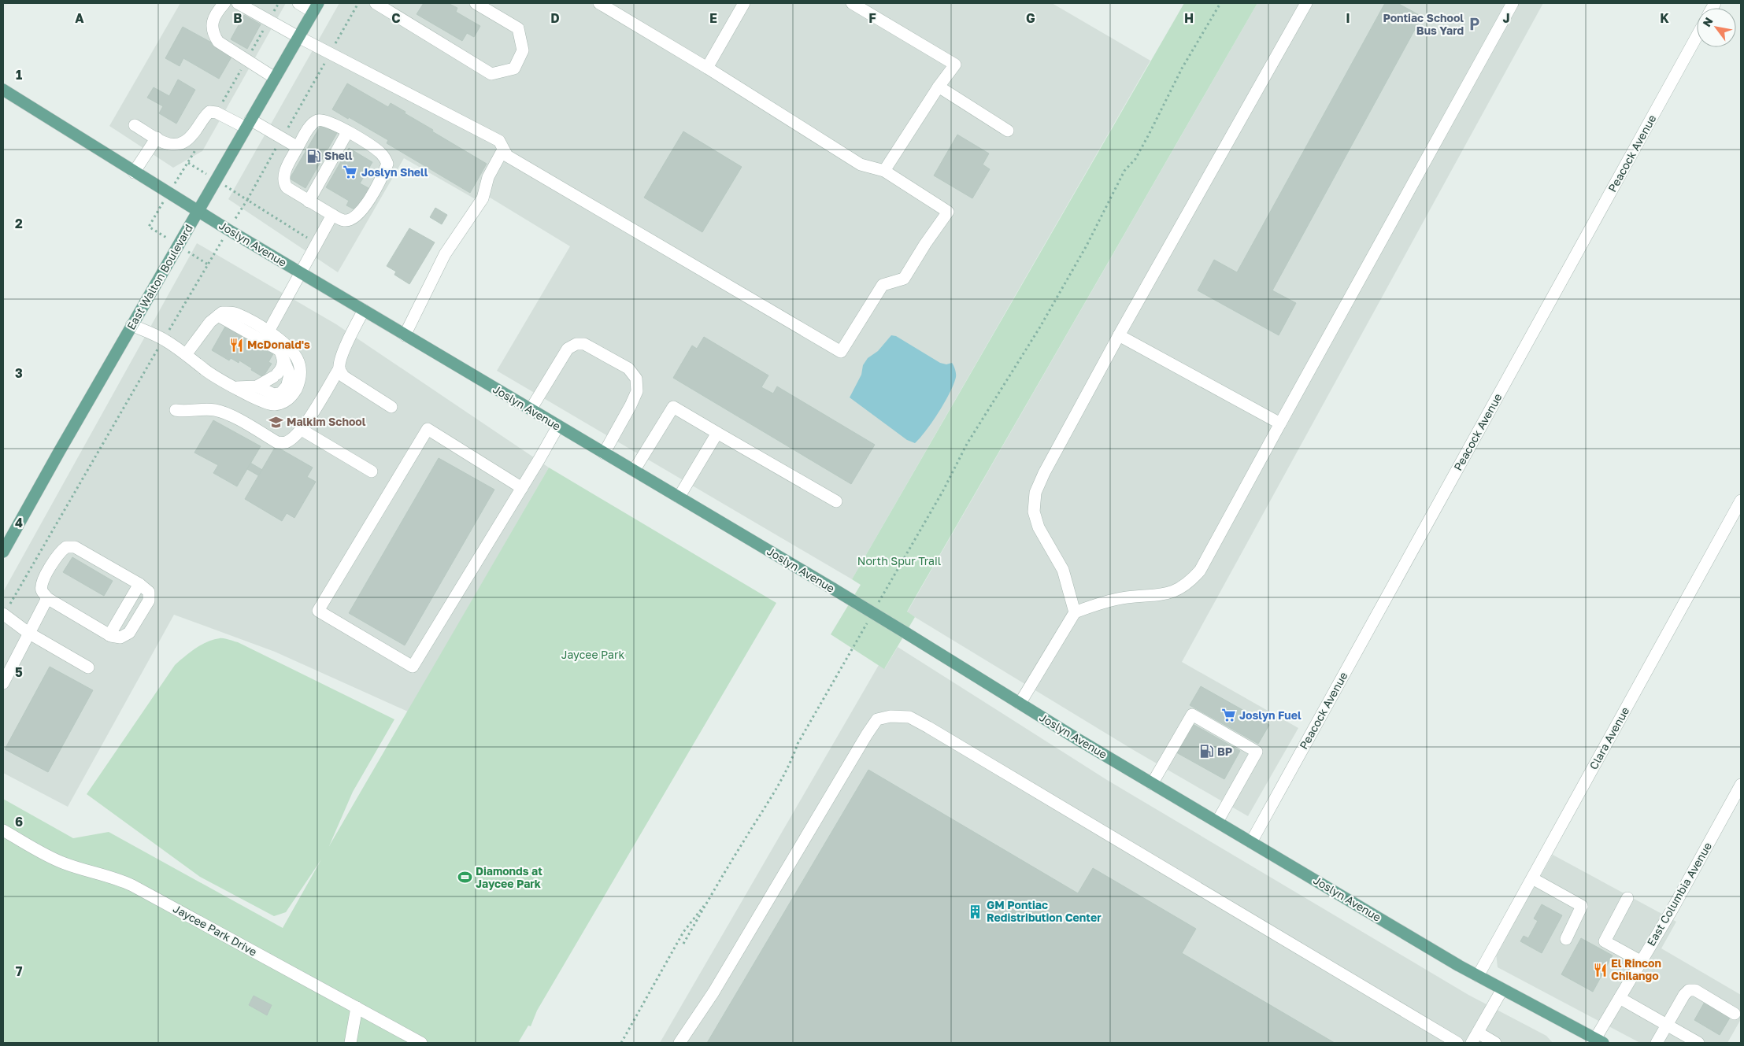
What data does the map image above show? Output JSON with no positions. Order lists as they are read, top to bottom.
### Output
{
  "streets": {
    "main road": ["Joslyn Avenue", "East Walton Boulevard"],
    "street": [
      "Peacock Avenue",
      "Clara Avenue",
      "East Columbia Avenue",
      "Jaycee Park Drive"
    ]
  },
  "crossings": [
    ["Peacock Avenue", "Joslyn Avenue"],
    ["Joslyn Avenue", "East Walton Boulevard"],
    ["Joslyn Avenue", "Clara Avenue"],
    ["Joslyn Avenue", "East Columbia Avenue"]
  ],
  "parks": ["North Spur Trail", "Jaycee Park"],
  "places": {
    "parking": ["Pontiac School Bus Yard"],
    "fuel station": ["Shell", "BP"],
    "supermarket": ["Joslyn Shell", "Joslyn Fuel"],
    "restaurant": ["McDonald's", "El Rincon Chilango"],
    "school or university": ["Malkim School"],
    "sports": ["Diamonds at Jaycee Park"],
    "building": ["GM Pontiac Redistribution Center"]
  },
  "north": "top left",
  "grid": {
    "columns": [
      "A",
      "B",
      "C",
      "D",
      "E",
      "F",
      "G",
      "H",
      "I",
      "J",
      "K"
    ],
    "rows": [
      "1",
      "2",
      "3",
      "4",
      "5",
      "6",
      "7"
    ]
  }
}
